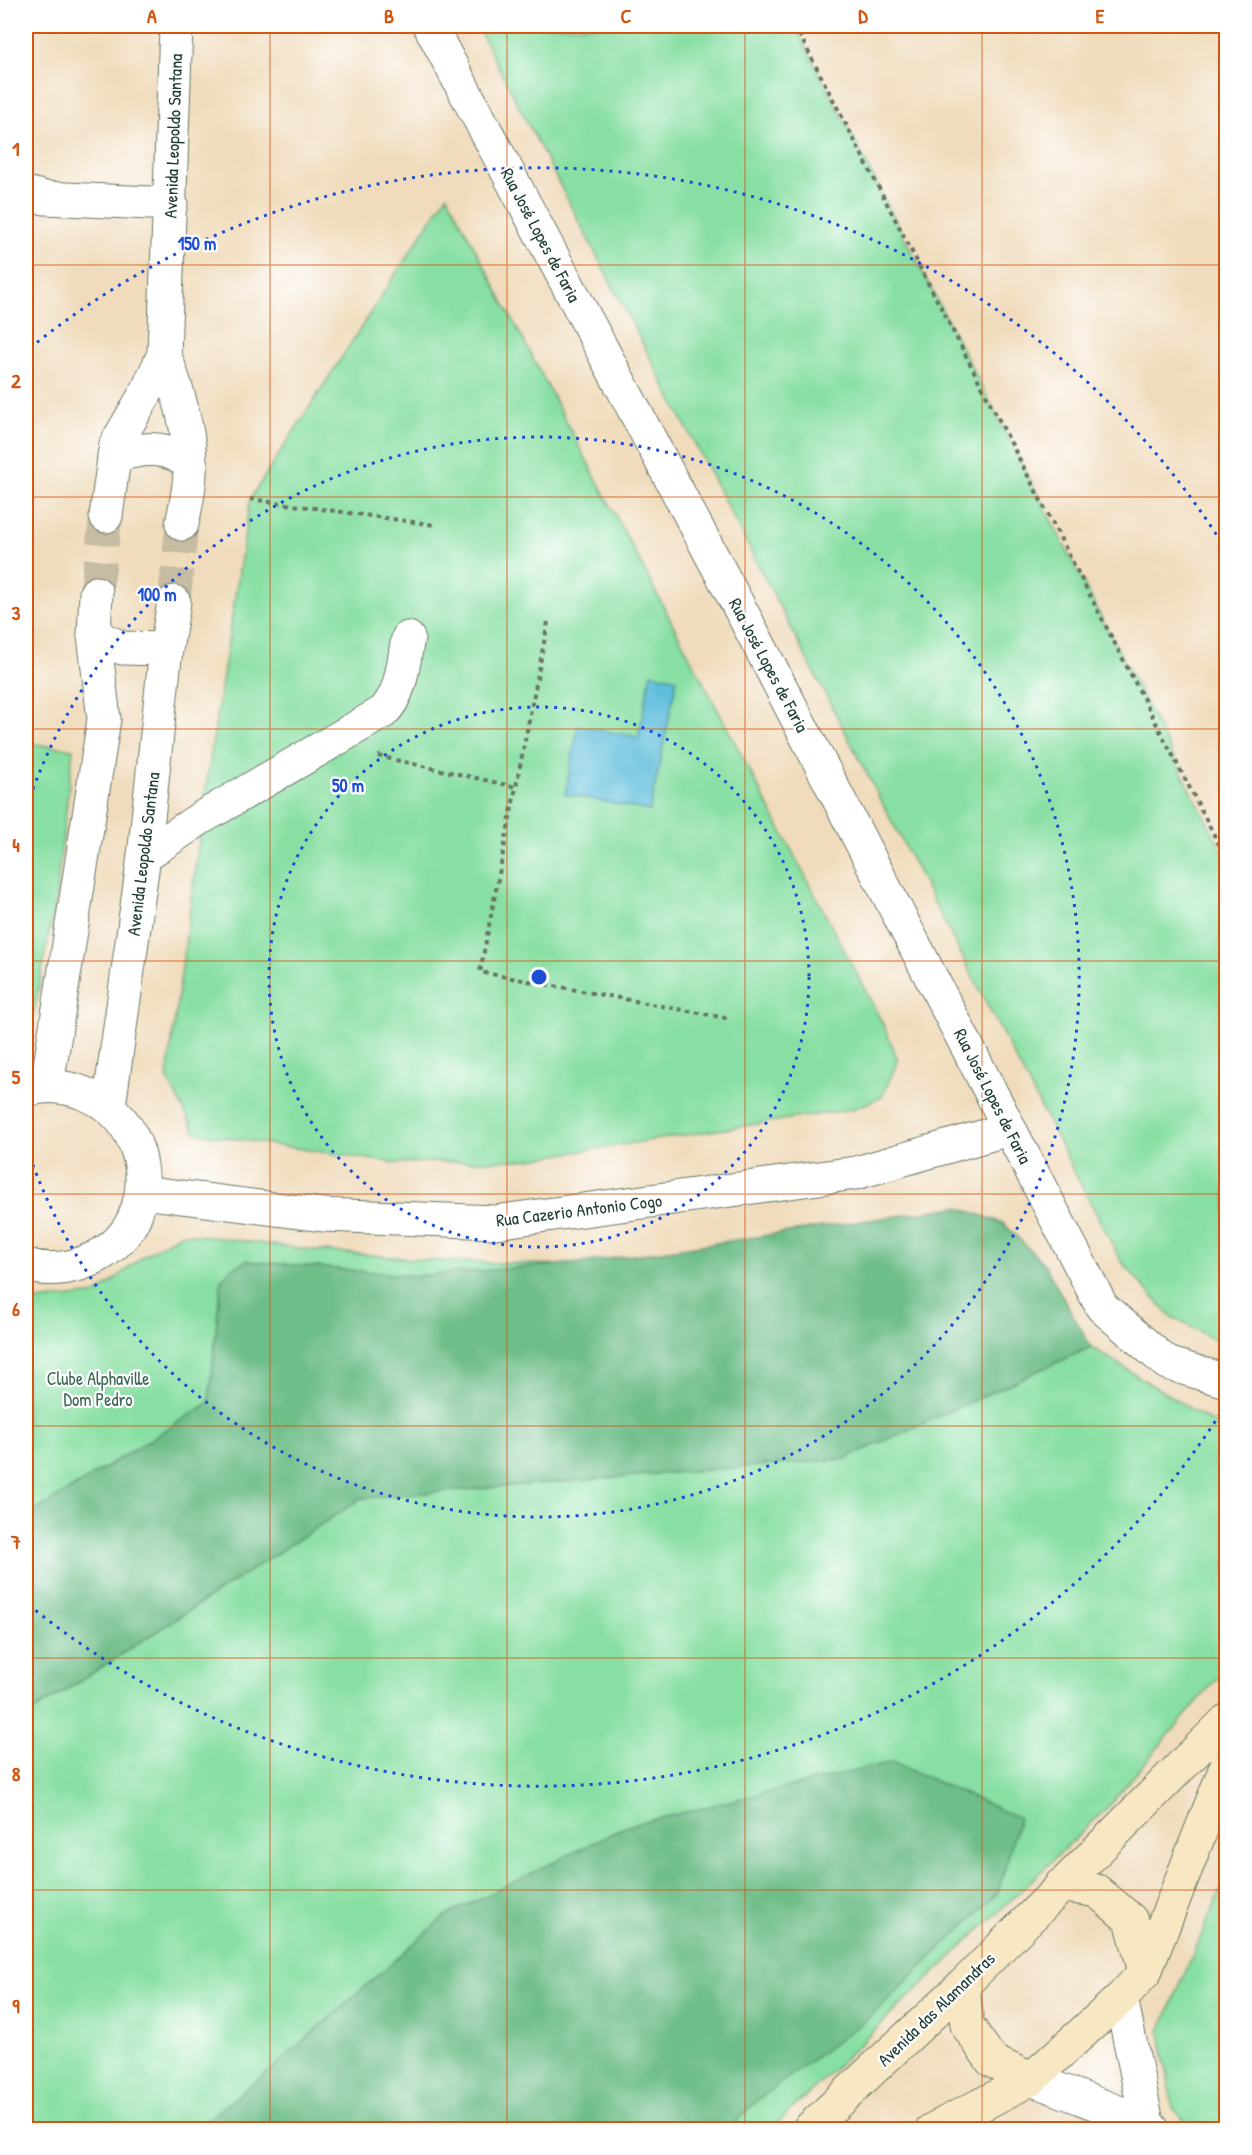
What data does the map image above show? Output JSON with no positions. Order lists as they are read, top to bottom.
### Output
{
  "streets": {
    "street": [
      "Avenida Leopoldo Santana",
      "Rua José Lopes de Faria",
      "Rua Cazerio Antonio Cogo",
      "Avenida das Alamandras"
    ]
  },
  "crossings": [
    ["Rua José Lopes de Faria", "Rua Cazerio Antonio Cogo"]
  ],
  "parks": ["Clube Alphaville Dom Pedro"],
  "grid": {
    "columns": [
      "A",
      "B",
      "C",
      "D",
      "E"
    ],
    "rows": [
      "1",
      "2",
      "3",
      "4",
      "5",
      "6",
      "7",
      "8",
      "9"
    ]
  },
  "rings": ["150 m", "100 m", "50 m"]
}
